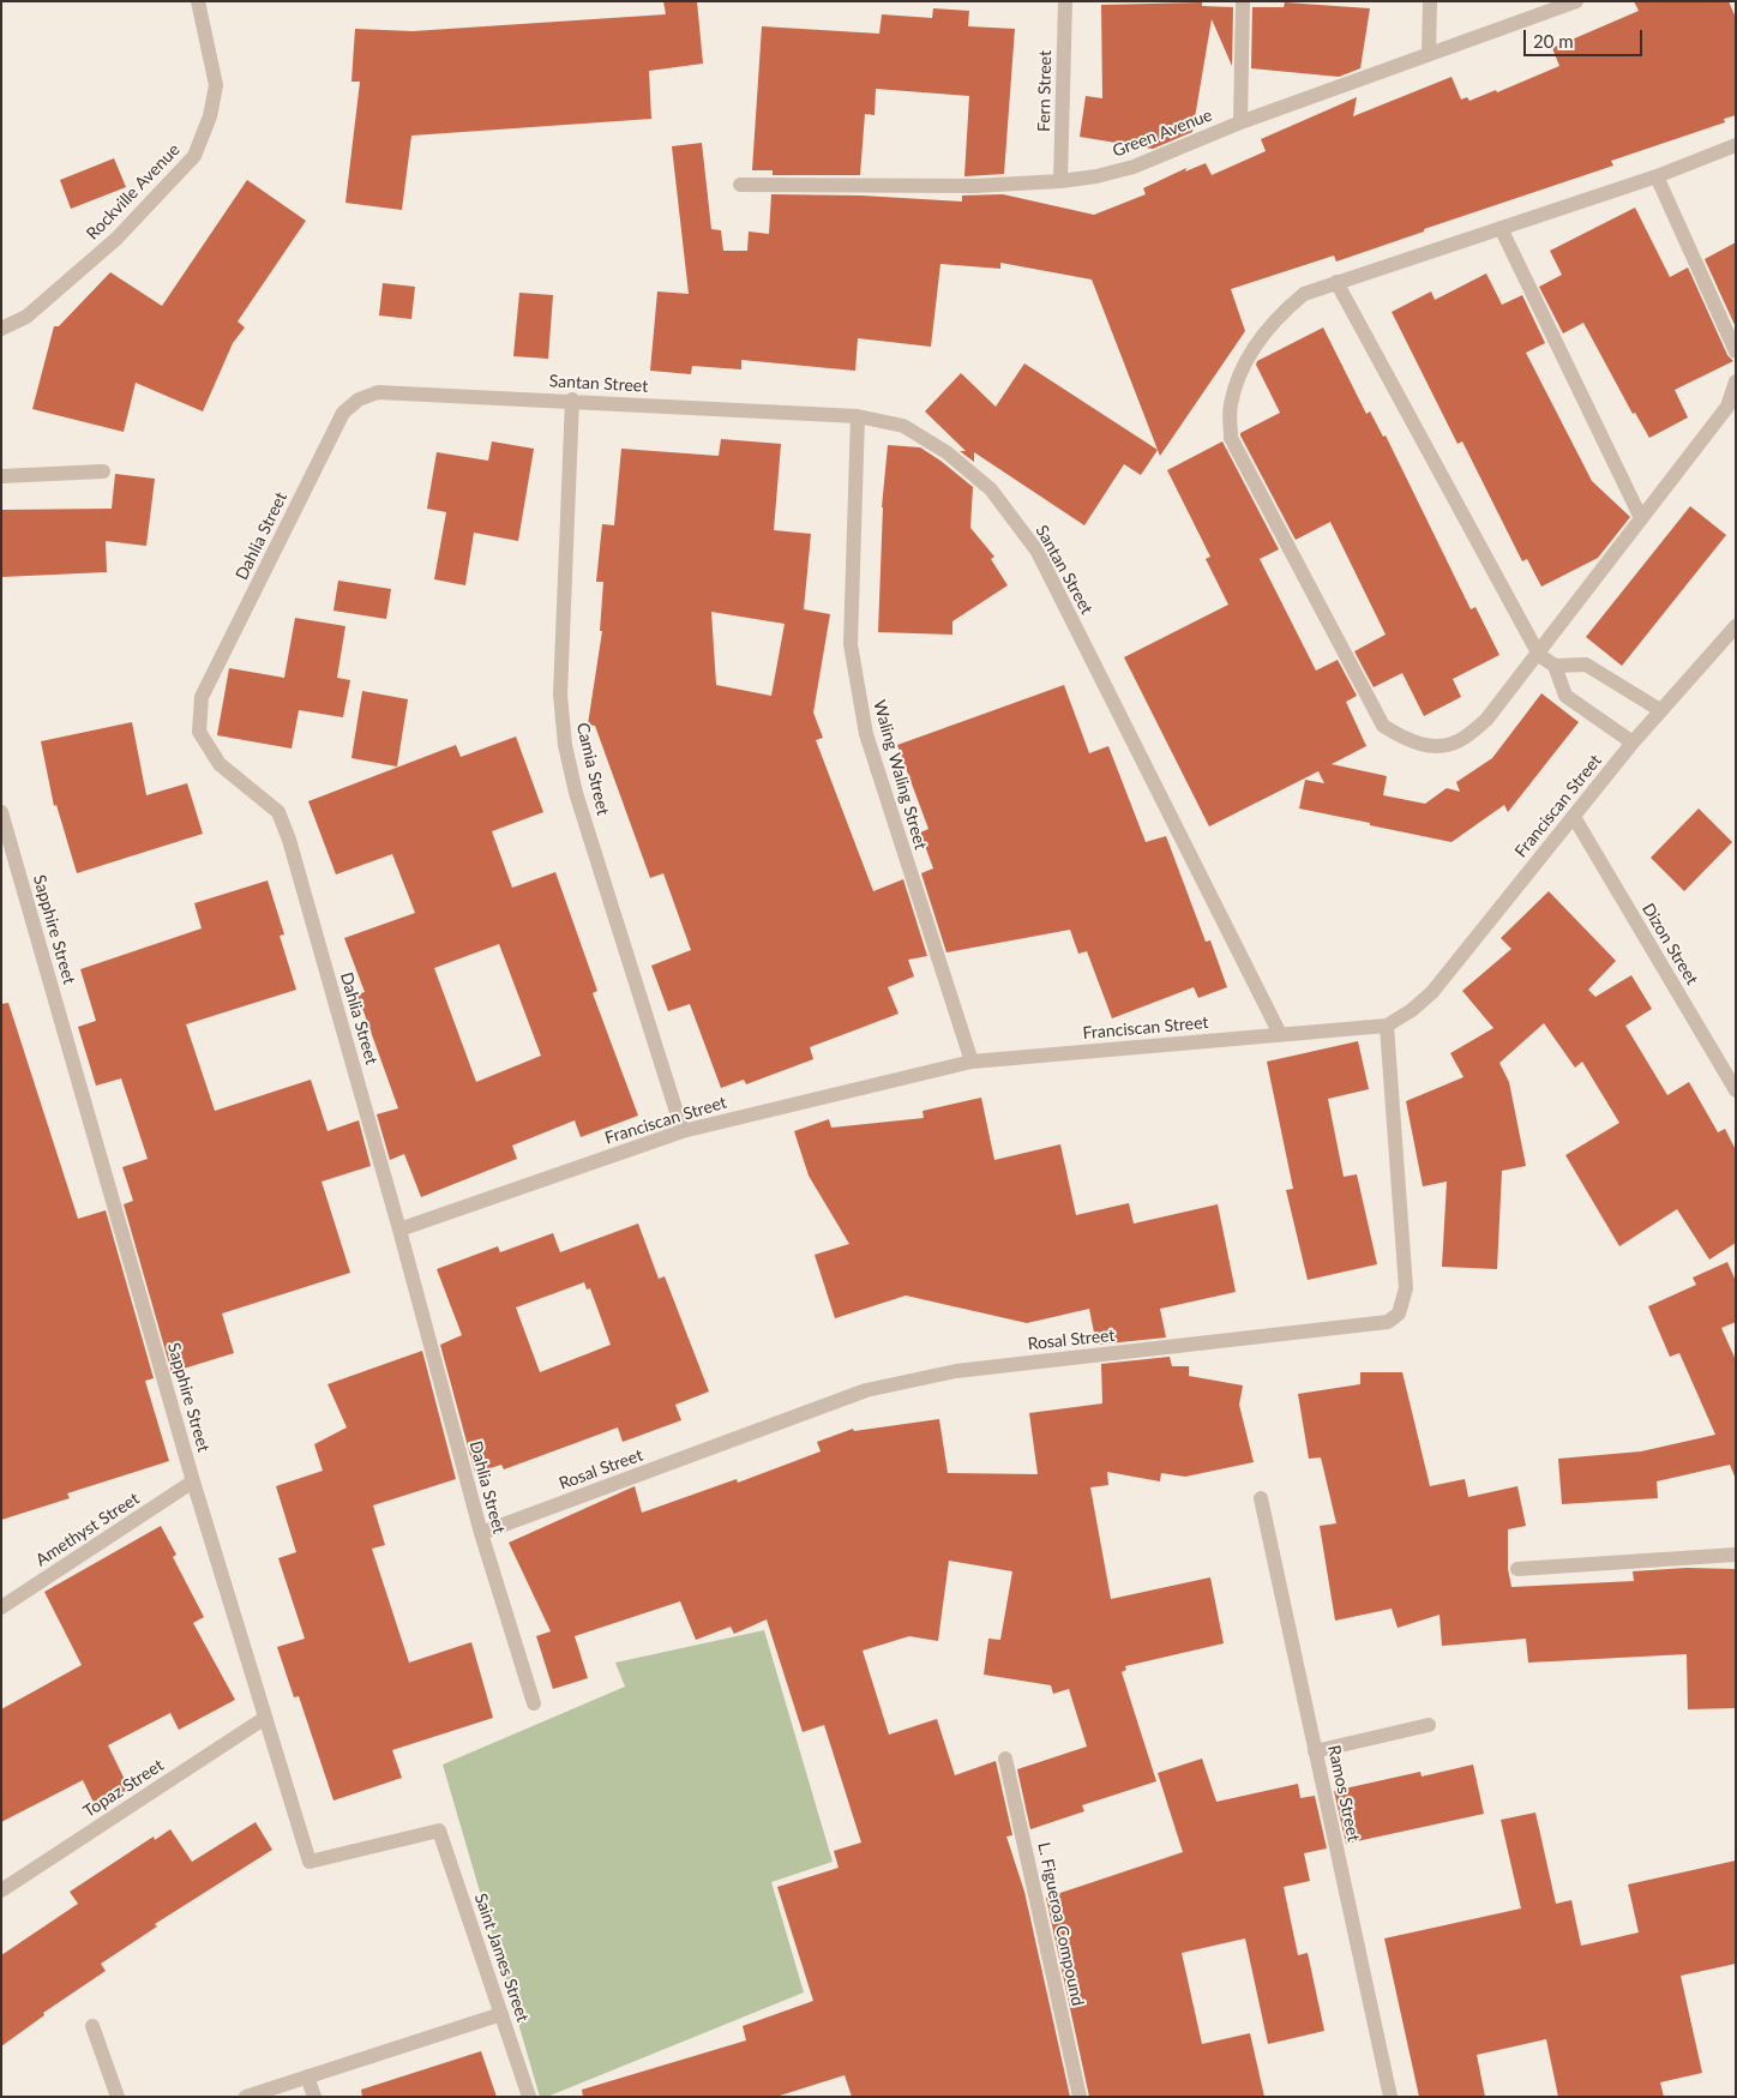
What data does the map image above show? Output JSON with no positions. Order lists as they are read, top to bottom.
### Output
{
  "streets": {
    "street": [
      "Fern Street",
      "Green Avenue",
      "Rockville Avenue",
      "Santan Street",
      "Dahlia Street",
      "Camia Street",
      "Waling Waling Street",
      "Franciscan Street",
      "Sapphire Street",
      "Dizon Street",
      "Rosal Street",
      "Amethyst Street",
      "Topaz Street",
      "Ramos Street",
      "L. Figueroa Compound",
      "Saint James Street"
    ]
  },
  "crossings": [
    ["Fern Street", "Green Avenue"],
    ["Santan Street", "Dahlia Street"],
    ["Santan Street", "Camia Street"],
    ["Santan Street", "Waling Waling Street"],
    ["Santan Street", "Franciscan Street"],
    ["Dahlia Street", "Franciscan Street"],
    ["Dahlia Street", "Rosal Street"],
    ["Camia Street", "Franciscan Street"],
    ["Waling Waling Street", "Franciscan Street"],
    ["Franciscan Street", "Dizon Street"],
    ["Franciscan Street", "Rosal Street"],
    ["Sapphire Street", "Amethyst Street"],
    ["Sapphire Street", "Topaz Street"],
    ["Sapphire Street", "Saint James Street"]
  ],
  "scale_bar": "20 m"
}
